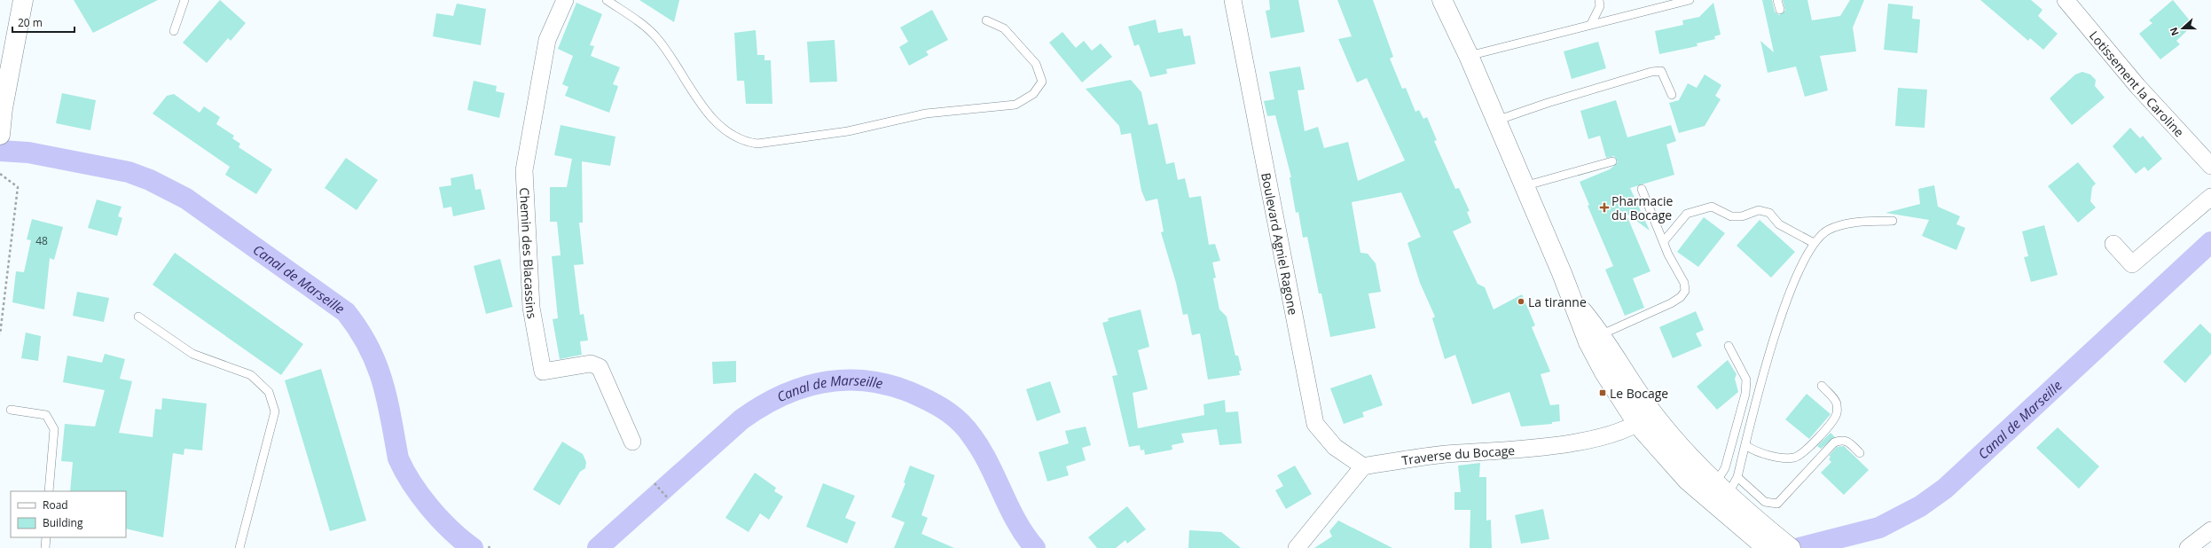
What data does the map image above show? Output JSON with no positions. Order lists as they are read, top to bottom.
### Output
{
  "streets": {
    "street": [
      "Lotissement la Caroline",
      "Boulevard Agniel Ragone",
      "Chemin des Blacassins",
      "Traverse du Bocage"
    ]
  },
  "crossings": [
    ["Boulevard Agniel Ragone", "Traverse du Bocage"]
  ],
  "water": ["Canal de Marseille"],
  "places": {
    "health": ["Pharmacie du Bocage"],
    "other": ["La tiranne"],
    "transit": ["Le Bocage"]
  },
  "house_numbers": ["48"],
  "legend": ["Road", "Building"],
  "scale_bar": "20 m",
  "north": "left"
}
